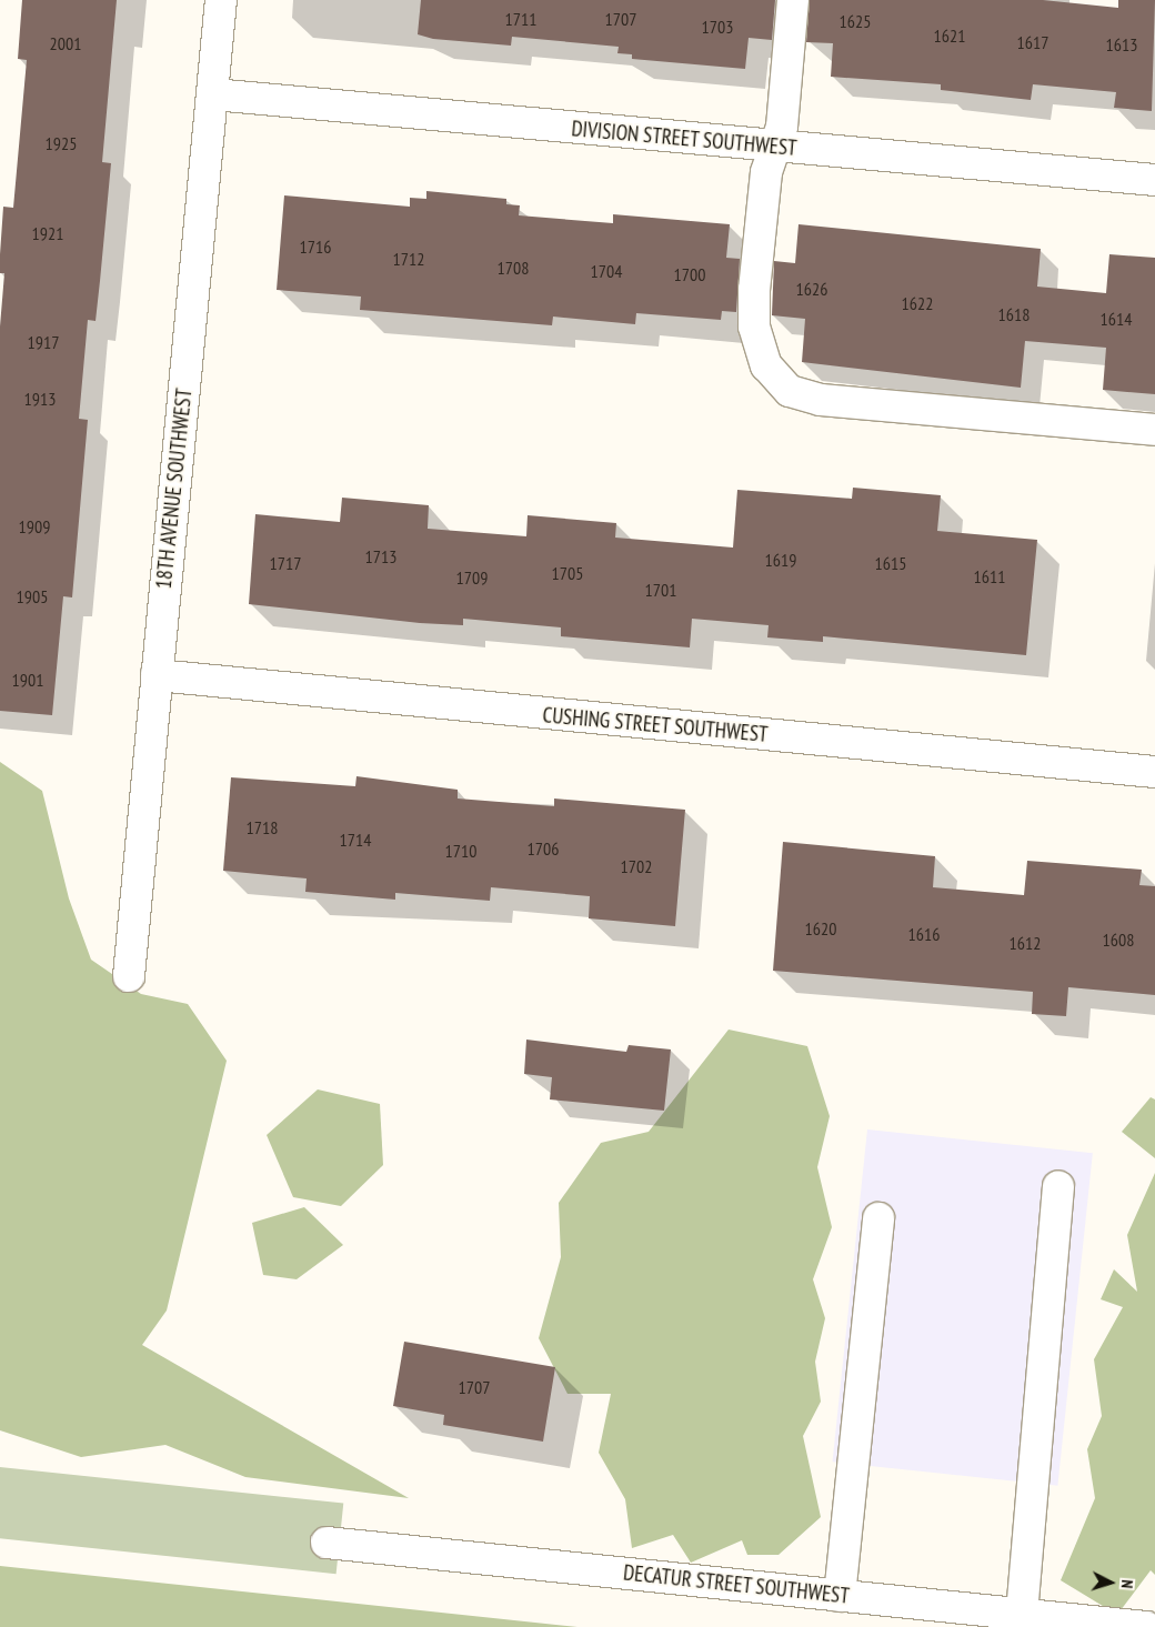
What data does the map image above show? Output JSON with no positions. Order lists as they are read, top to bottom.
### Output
{
  "streets": {
    "street": [
      "DIVISION STREET SOUTHWEST",
      "18TH AVENUE SOUTHWEST",
      "CUSHING STREET SOUTHWEST",
      "DECATUR STREET SOUTHWEST"
    ]
  },
  "crossings": [
    ["DIVISION STREET SOUTHWEST", "18TH AVENUE SOUTHWEST"],
    ["18TH AVENUE SOUTHWEST", "CUSHING STREET SOUTHWEST"]
  ],
  "house_numbers": [
    "1711",
    "1707",
    "1625",
    "1703",
    "1621",
    "1617",
    "2001",
    "1613",
    "1925",
    "1921",
    "1716",
    "1712",
    "1708",
    "1704",
    "1700",
    "1626",
    "1622",
    "1618",
    "1614",
    "1917",
    "1913",
    "1909",
    "1713",
    "1619",
    "1717",
    "1615",
    "1705",
    "1611",
    "1709",
    "1701",
    "1905",
    "1901",
    "1718",
    "1714",
    "1706",
    "1710",
    "1702",
    "1620",
    "1616",
    "1608",
    "1612",
    "1707"
  ],
  "north": "right"
}
